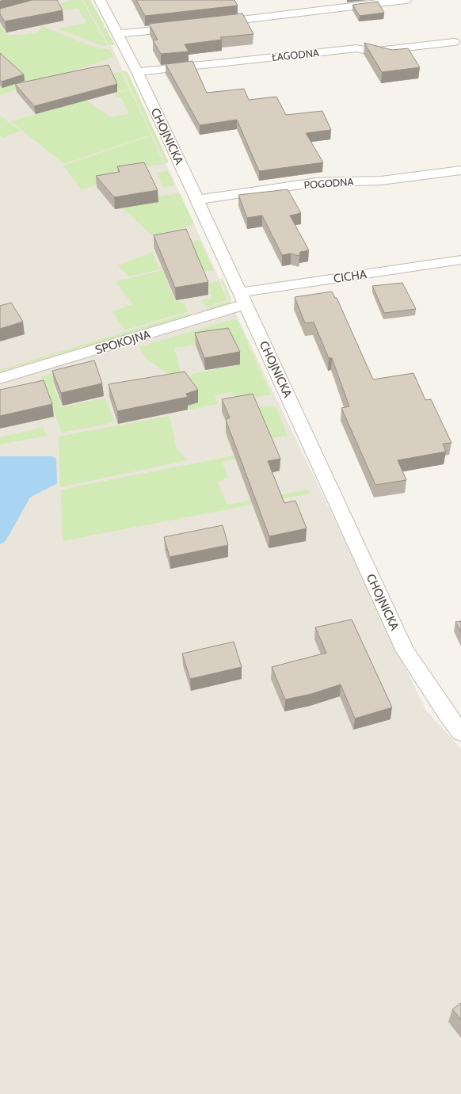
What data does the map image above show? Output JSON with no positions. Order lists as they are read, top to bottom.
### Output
{
  "streets": {
    "street": [
      "ŁAGODNA",
      "CHOJNICKA",
      "POGODNA",
      "CICHA",
      "SPOKOJNA"
    ]
  },
  "crossings": [
    ["ŁAGODNA", "CHOJNICKA"],
    ["CHOJNICKA", "POGODNA"],
    ["CHOJNICKA", "CICHA"],
    ["CHOJNICKA", "SPOKOJNA"],
    ["CICHA", "SPOKOJNA"]
  ]
}
